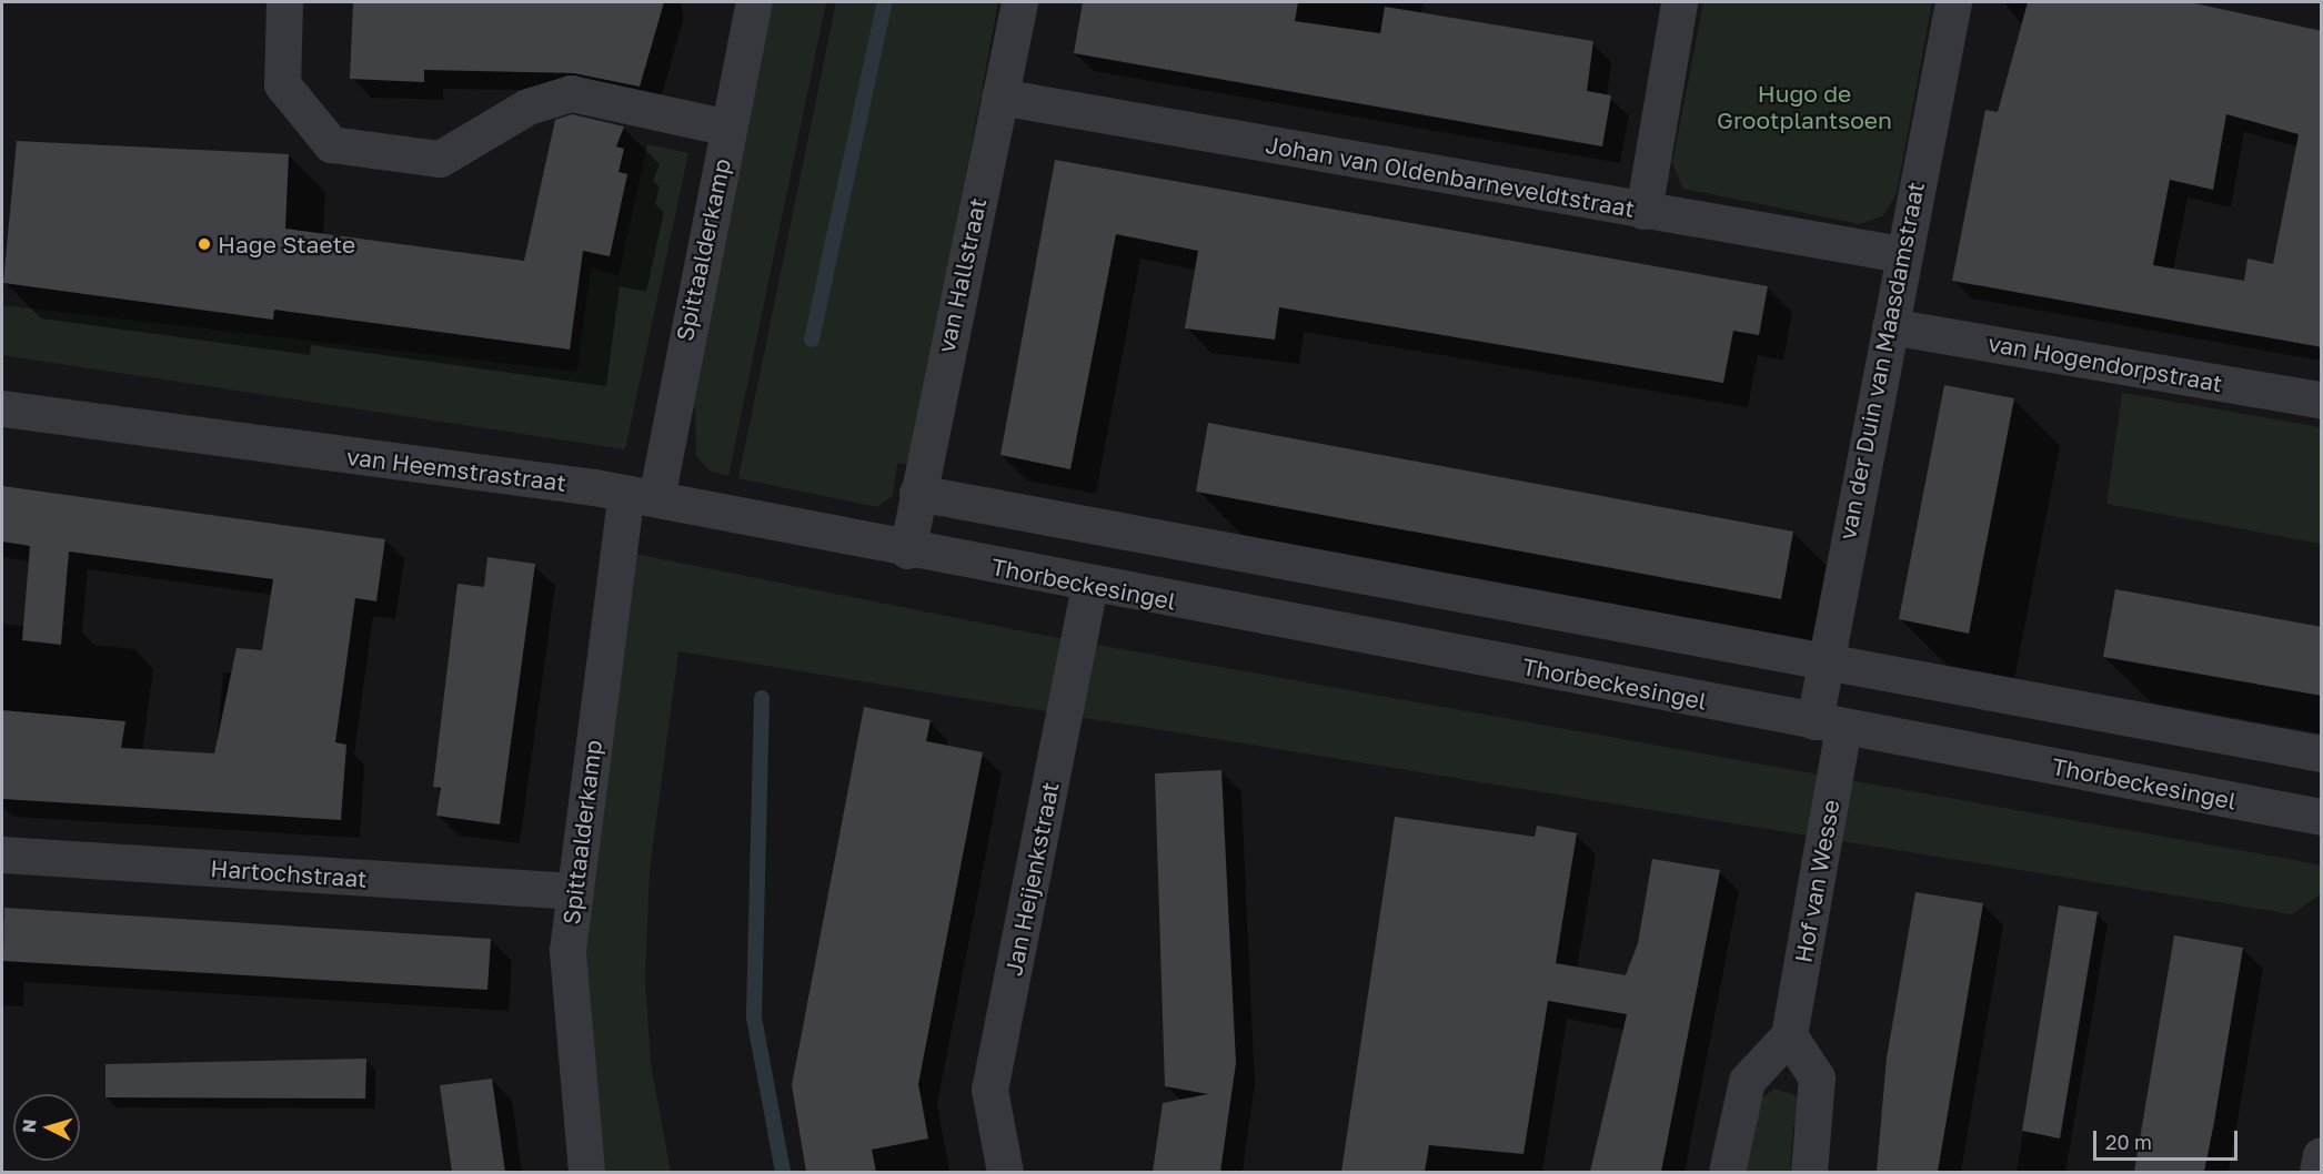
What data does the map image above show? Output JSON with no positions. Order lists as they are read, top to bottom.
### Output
{
  "streets": {
    "street": [
      "Johan van Oldenbarneveldtstraat",
      "Spittaalderkamp",
      "van Hallstraat",
      "van der Duin van Maasdamstraat",
      "van Hogendorpstraat",
      "van Heemstrastraat",
      "Thorbeckesingel",
      "Hartochstraat",
      "Jan Heijenkstraat",
      "Hof van Wesse"
    ]
  },
  "crossings": [
    ["Johan van Oldenbarneveldtstraat", "van Hallstraat"],
    ["Johan van Oldenbarneveldtstraat", "van der Duin van Maasdamstraat"],
    ["Spittaalderkamp", "van Heemstrastraat"],
    ["Spittaalderkamp", "Hartochstraat"],
    ["van Hallstraat", "van Heemstrastraat"],
    ["van Hallstraat", "Thorbeckesingel"],
    ["van der Duin van Maasdamstraat", "van Hogendorpstraat"],
    ["van der Duin van Maasdamstraat", "Thorbeckesingel"],
    ["van der Duin van Maasdamstraat", "Hof van Wesse"],
    ["van Heemstrastraat", "Thorbeckesingel"],
    ["Thorbeckesingel", "Jan Heijenkstraat"],
    ["Thorbeckesingel", "Hof van Wesse"]
  ],
  "parks": ["Hugo de Grootplantsoen"],
  "places": ["Hage Staete"],
  "scale_bar": "20 m",
  "north": "left"
}
